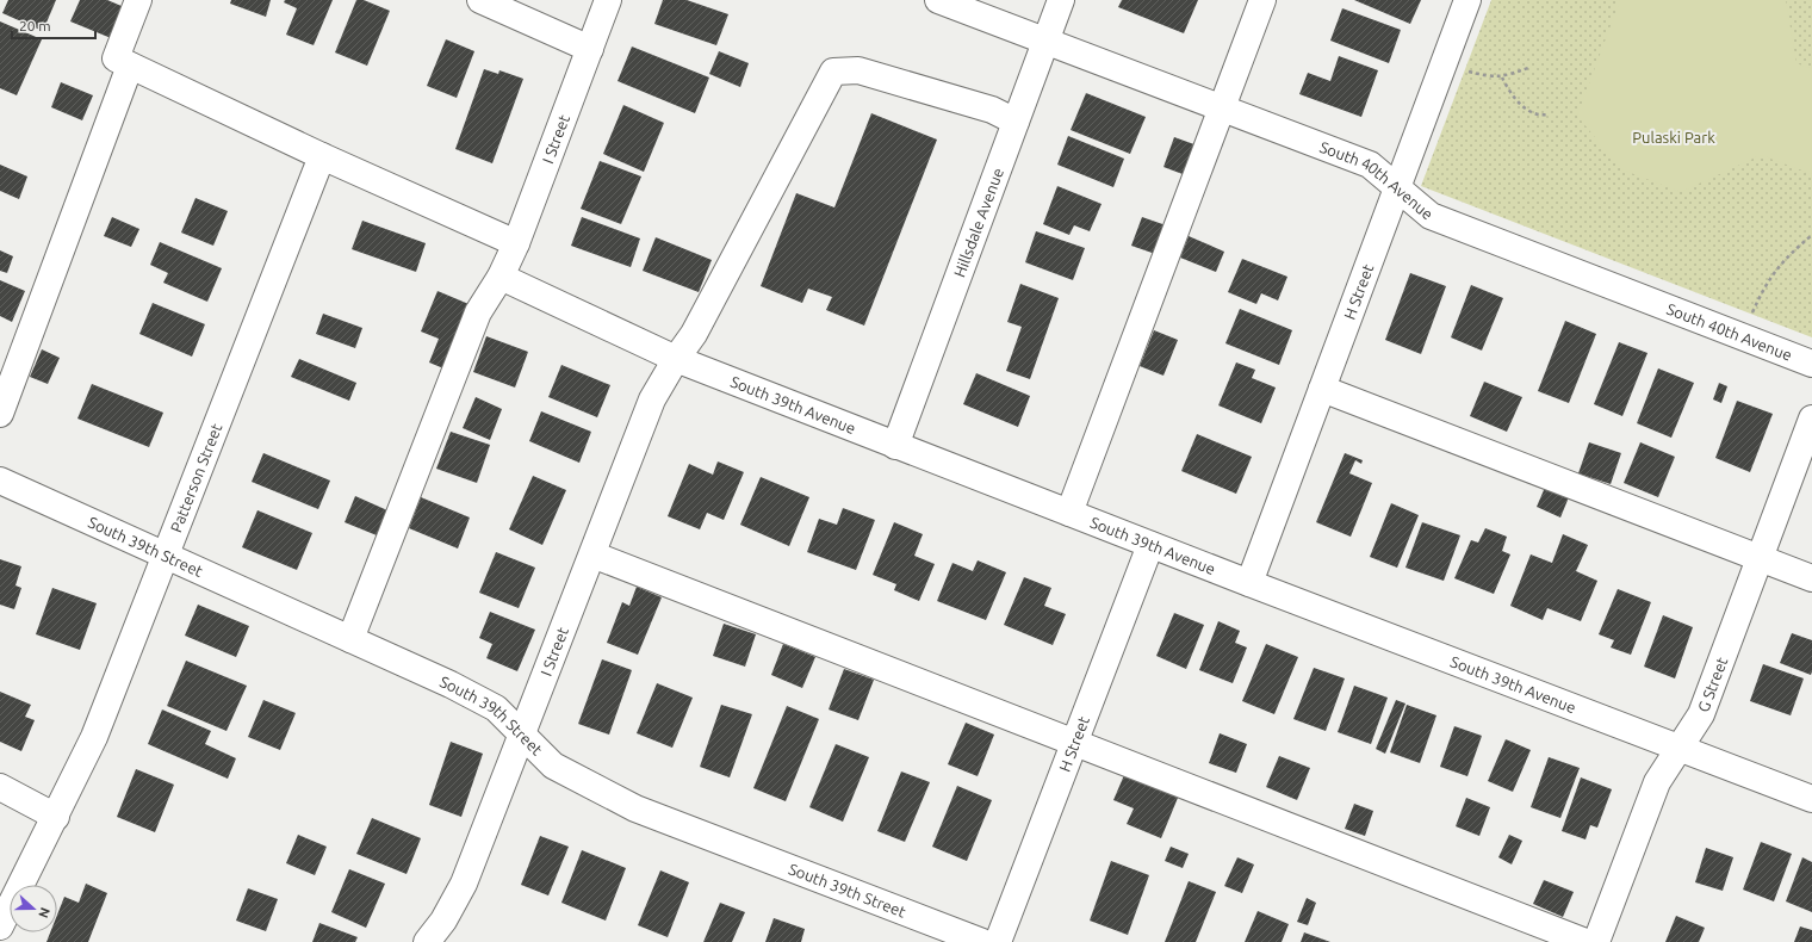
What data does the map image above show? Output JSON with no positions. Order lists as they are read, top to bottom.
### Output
{
  "streets": {
    "street": [
      "I Street",
      "South 40th Avenue",
      "Hillsdale Avenue",
      "H Street",
      "South 39th Avenue",
      "Patterson Street",
      "South 39th Street",
      "G Street"
    ]
  },
  "crossings": [
    ["I Street", "Hillsdale Avenue"],
    ["I Street", "South 39th Avenue"],
    ["I Street", "South 39th Street"],
    ["South 40th Avenue", "Hillsdale Avenue"],
    ["South 40th Avenue", "H Street"],
    ["Hillsdale Avenue", "South 39th Avenue"],
    ["H Street", "South 39th Avenue"],
    ["South 39th Avenue", "G Street"],
    ["Patterson Street", "South 39th Street"]
  ],
  "parks": ["Pulaski Park"],
  "scale_bar": "20 m",
  "north": "right"
}
